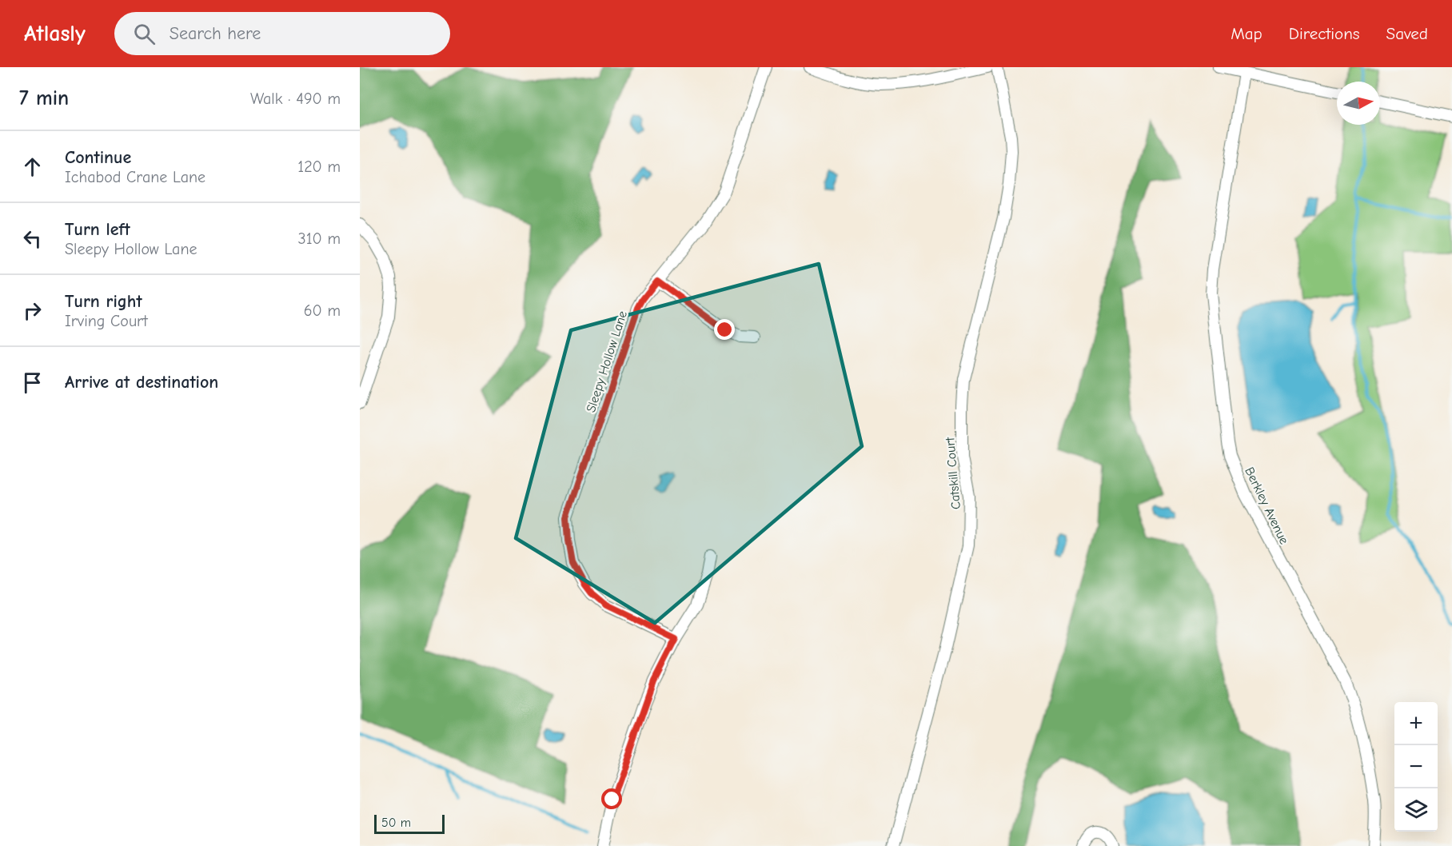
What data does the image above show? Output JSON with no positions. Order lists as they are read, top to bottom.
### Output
{
  "streets": {
    "street": ["Sleepy Hollow Lane", "Catskill Court", "Berkley Avenue"]
  },
  "scale_bar": "50 m",
  "north": "right",
  "page": {
    "header": "Atlasly",
    "search": "Search here",
    "nav": ["Map", "Directions", "Saved"],
    "heading": ["7 min", "Walk · 490 m"],
    "list": [
      ["Continue", "Ichabod Crane Lane", "120 m"],
      ["Turn left", "Sleepy Hollow Lane", "310 m"],
      ["Turn right", "Irving Court", "60 m"],
      "Arrive at destination"
    ],
    "map_buttons": ["+", "−"],
    "scale": "50 m"
  }
}
